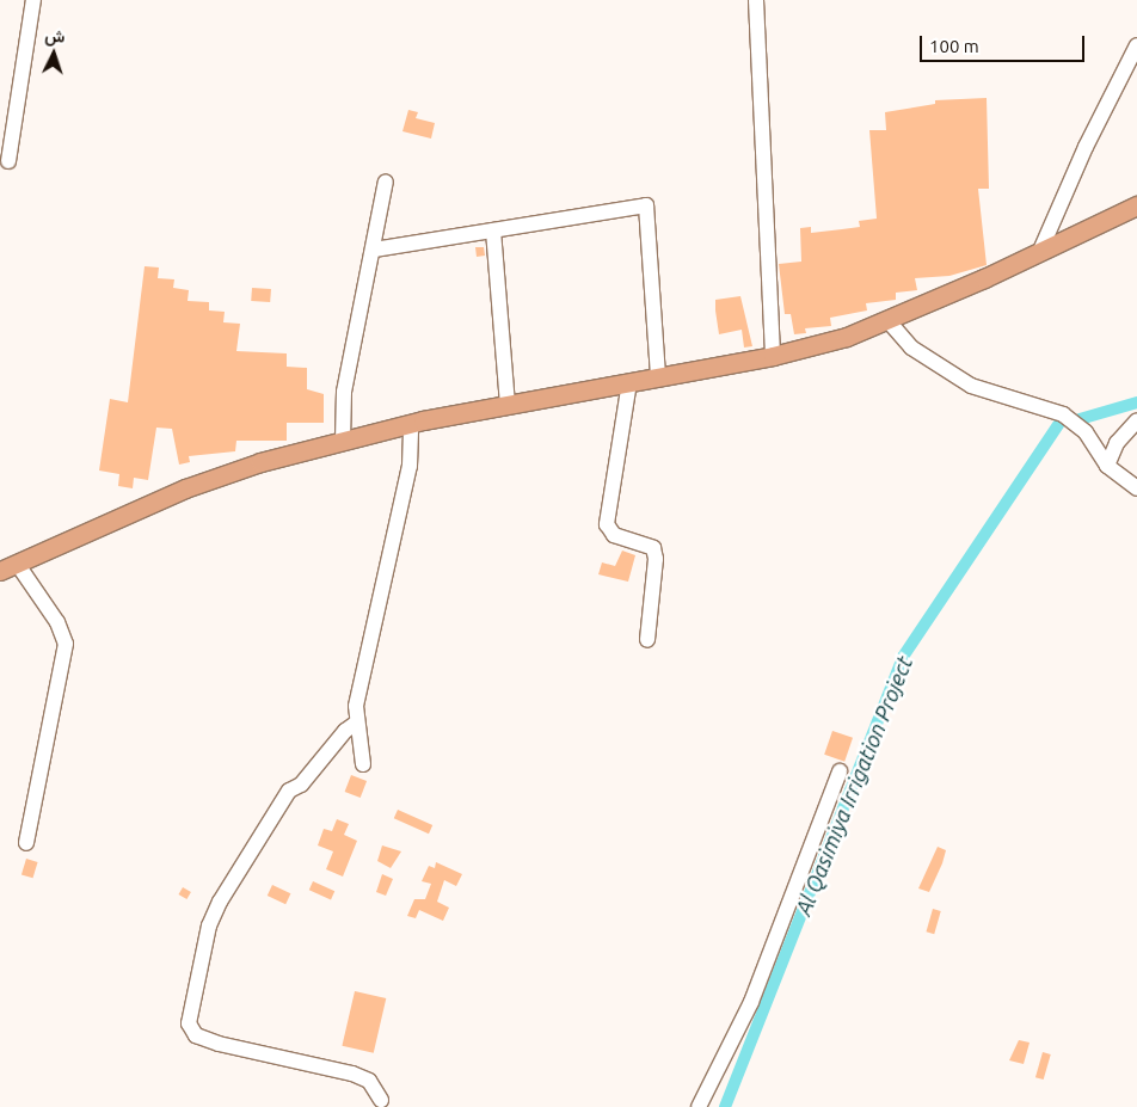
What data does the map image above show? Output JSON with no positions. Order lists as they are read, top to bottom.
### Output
{
  "water": ["Al Qasimiya Irrigation Project"],
  "scale_bar": "100 m",
  "north": "top"
}
